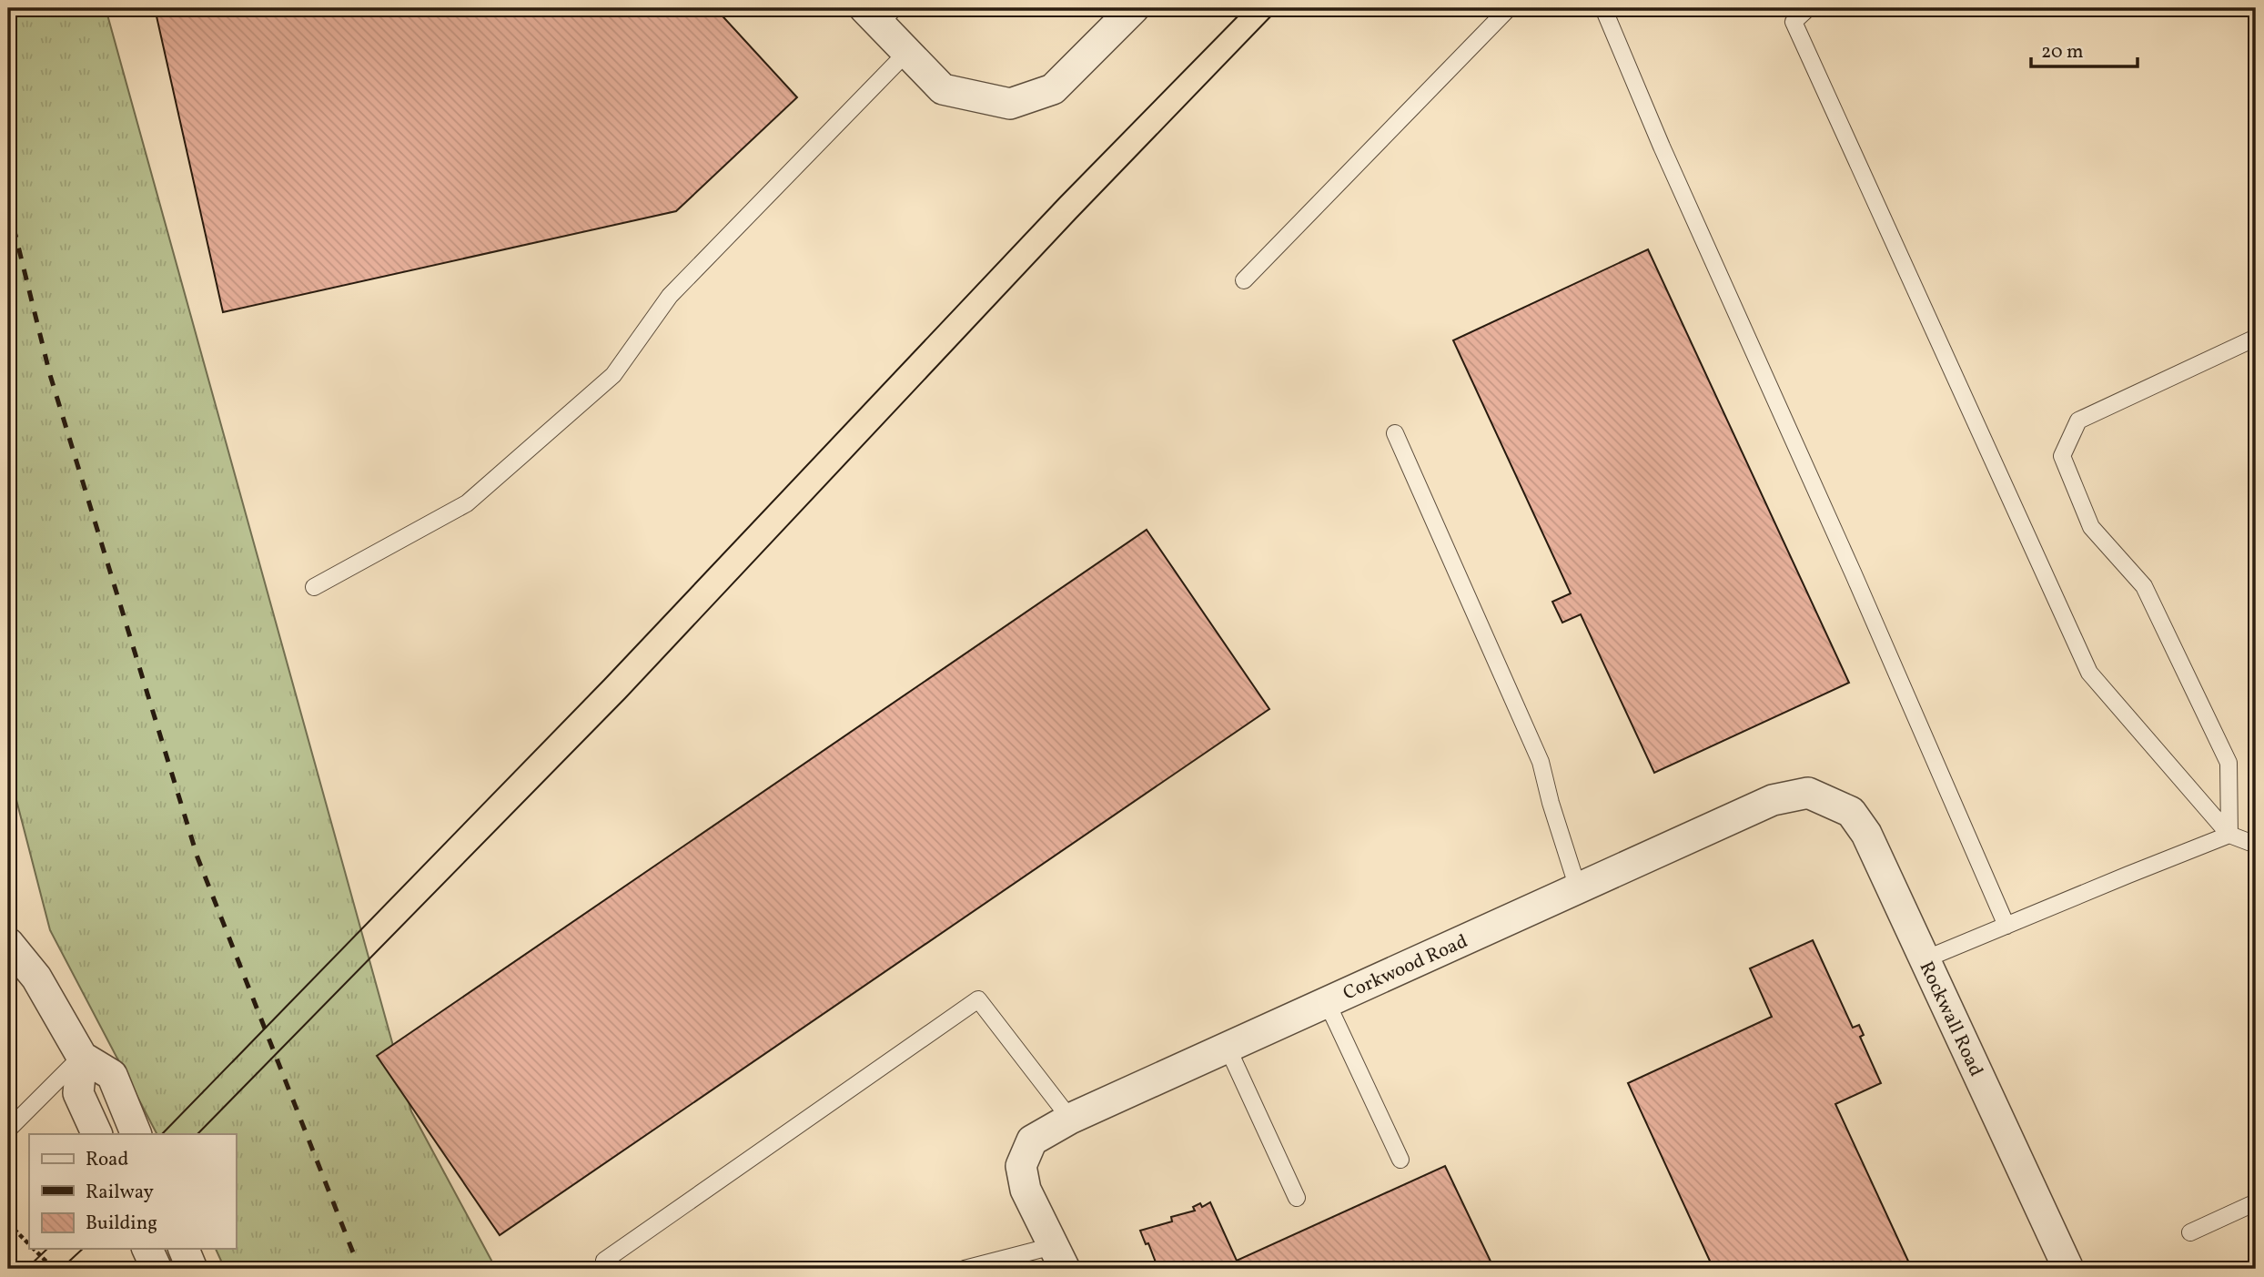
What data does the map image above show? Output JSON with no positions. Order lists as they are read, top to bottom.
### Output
{
  "streets": {
    "street": ["Corkwood Road", "Rockwall Road"]
  },
  "crossings": [
    ["Corkwood Road", "Rockwall Road"]
  ],
  "legend": ["Road", "Railway", "Building"],
  "scale_bar": "20 m"
}
